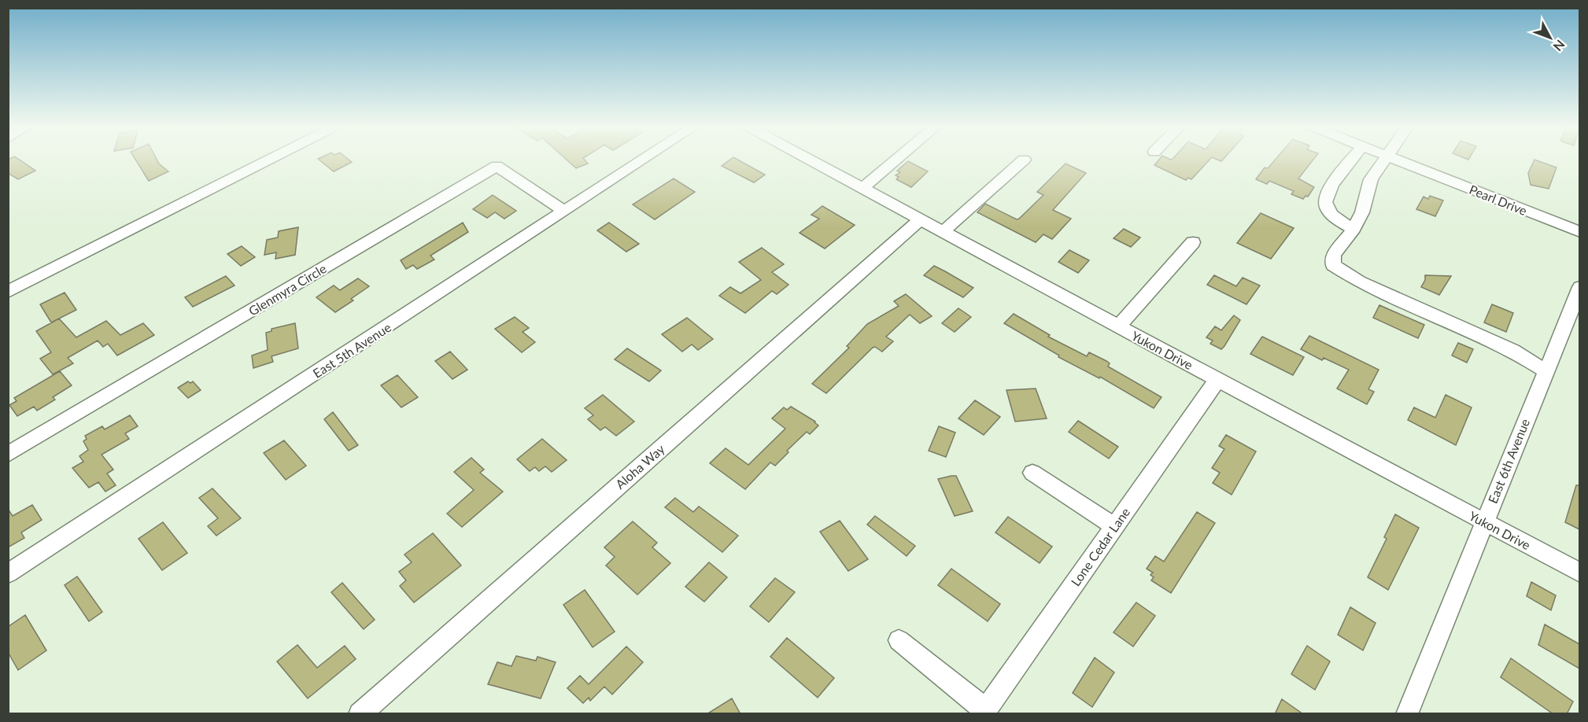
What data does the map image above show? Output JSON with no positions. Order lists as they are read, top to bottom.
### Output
{
  "streets": {
    "street": [
      "Pearl Drive",
      "Glenmyra Circle",
      "East 5th Avenue",
      "Yukon Drive",
      "East 6th Avenue",
      "Aloha Way",
      "Lone Cedar Lane"
    ]
  },
  "crossings": [
    ["Glenmyra Circle", "East 5th Avenue"],
    ["Yukon Drive", "East 6th Avenue"],
    ["Yukon Drive", "Aloha Way"],
    ["Yukon Drive", "Lone Cedar Lane"]
  ],
  "north": "bottom right"
}
